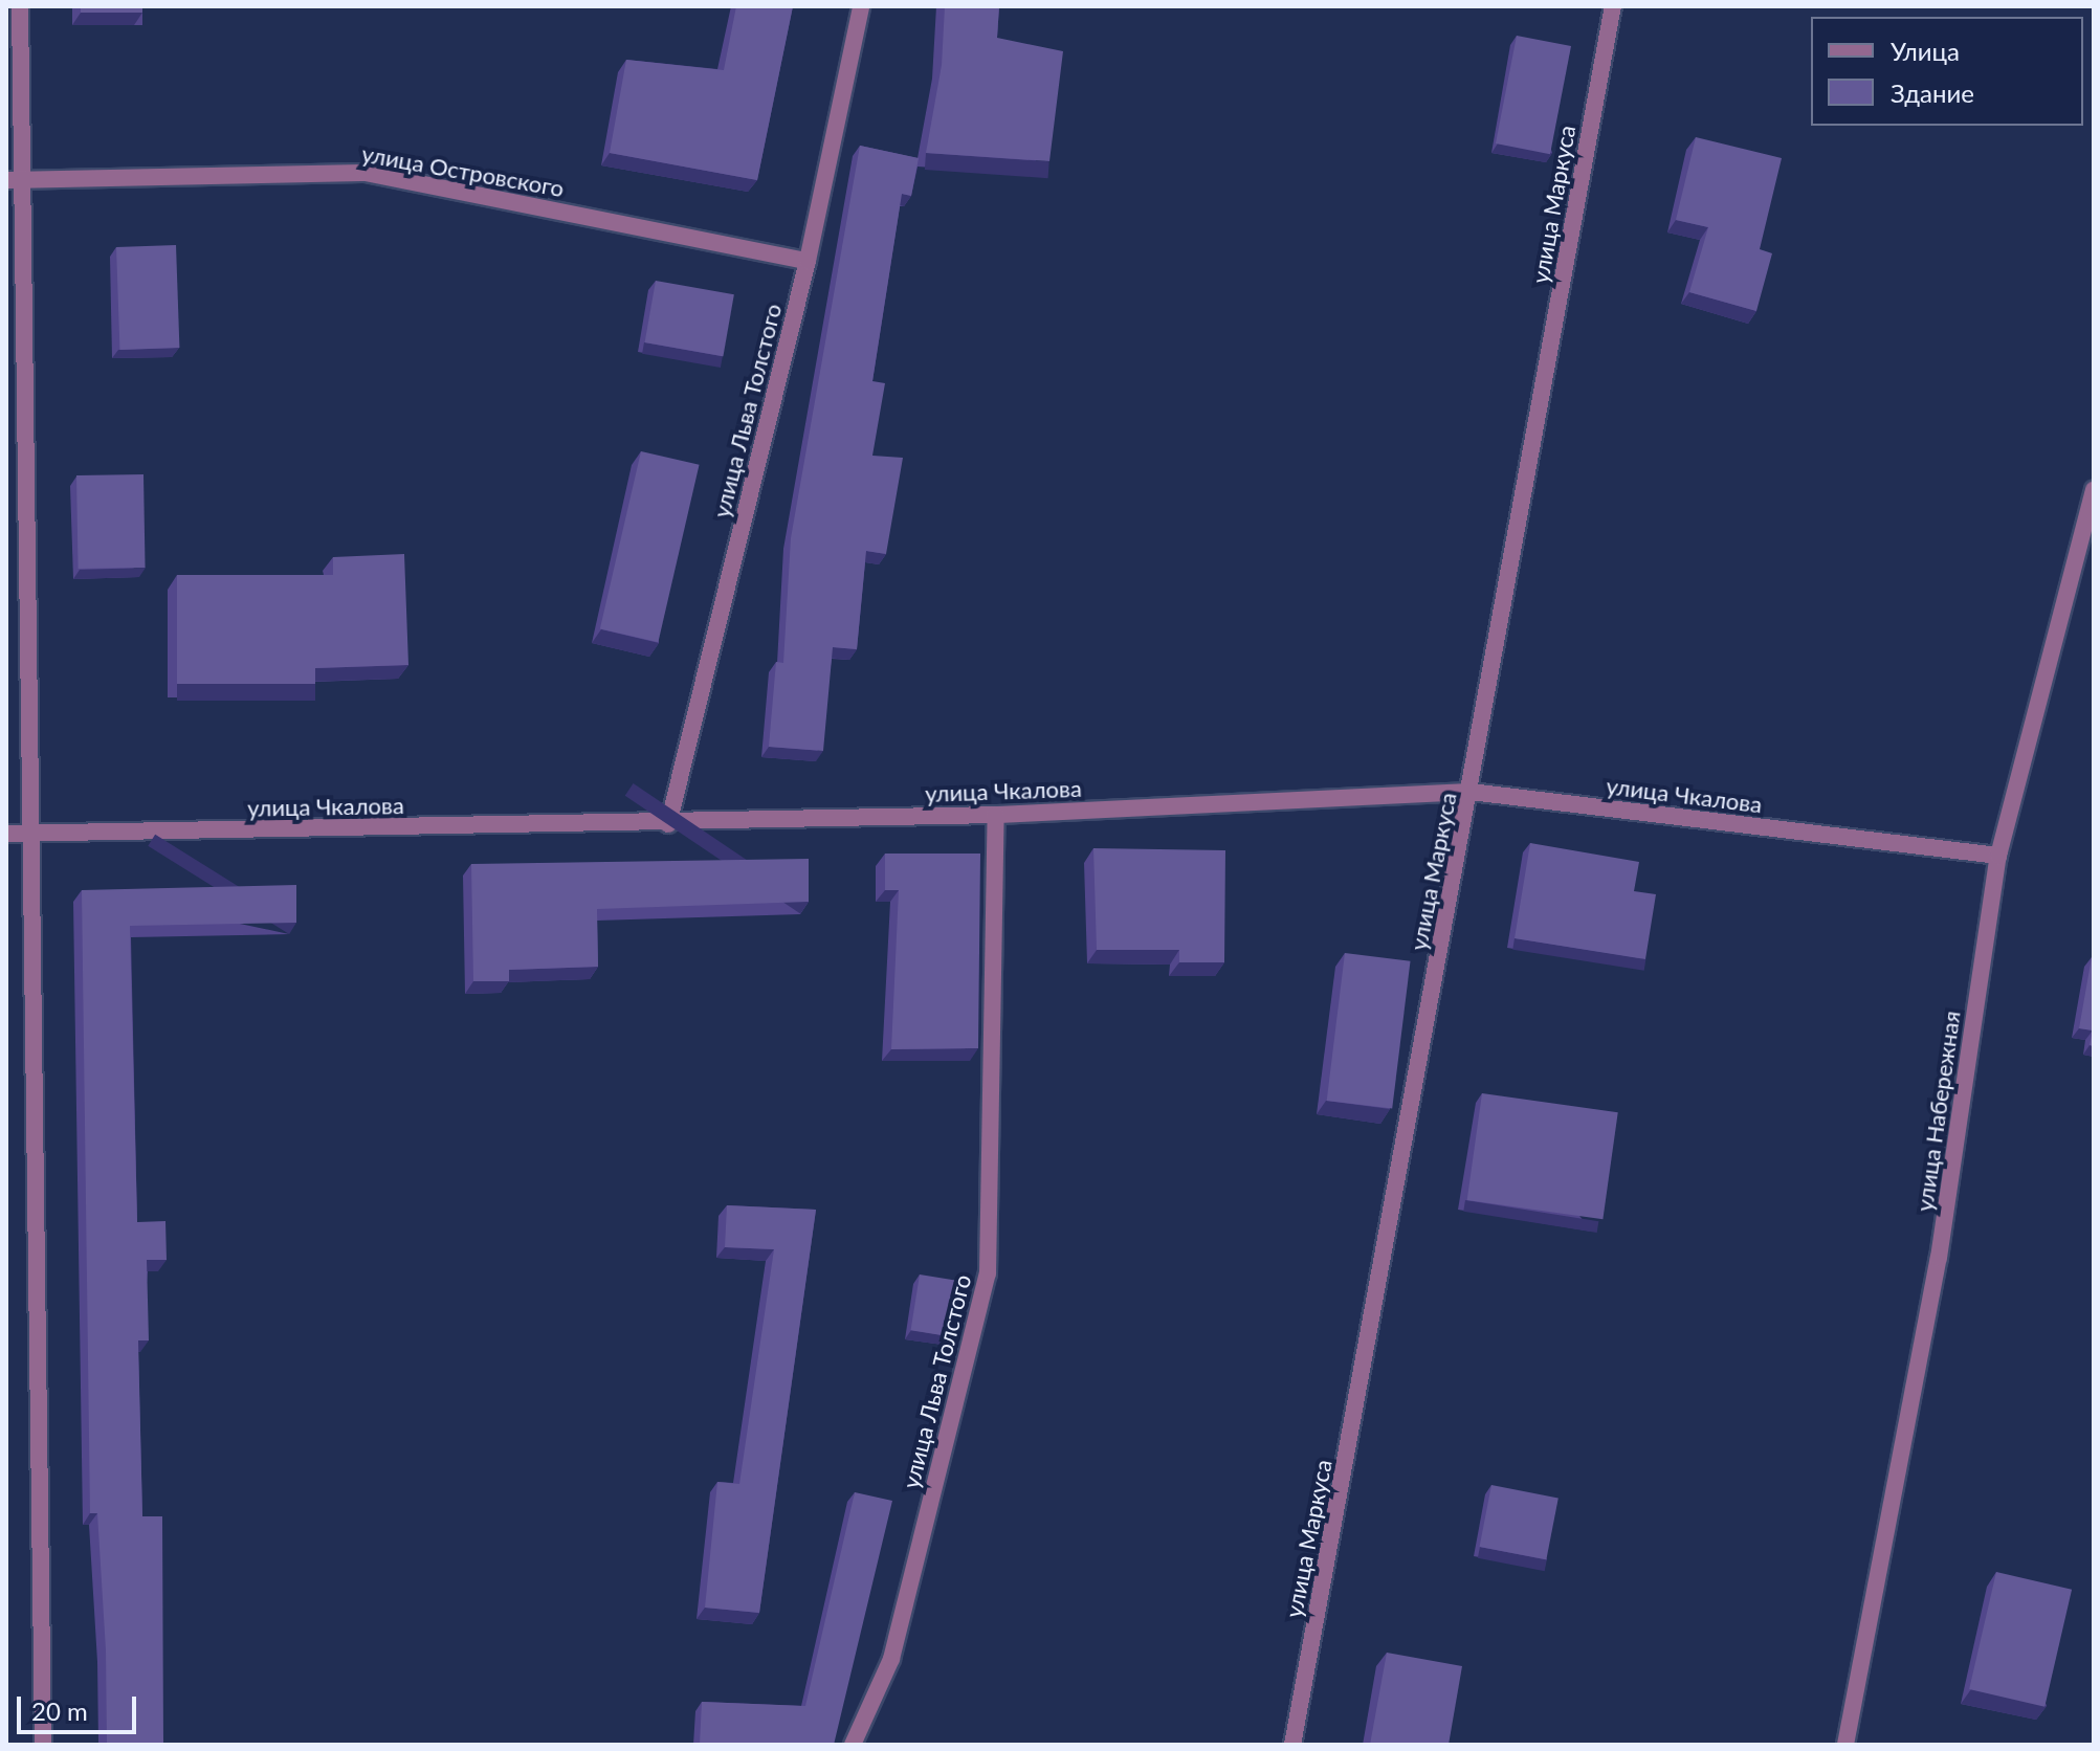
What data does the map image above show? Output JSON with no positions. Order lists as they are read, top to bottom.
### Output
{
  "streets": {
    "street": [
      "улица Островского",
      "улица Маркуса",
      "улица Льва Толстого",
      "улица Чкалова",
      "улица Набережная"
    ]
  },
  "crossings": [
    ["улица Островского", "улица Льва Толстого"],
    ["улица Маркуса", "улица Чкалова"],
    ["улица Льва Толстого", "улица Чкалова"],
    ["улица Чкалова", "улица Набережная"]
  ],
  "legend": ["Улица", "Здание"],
  "scale_bar": "20 m"
}
